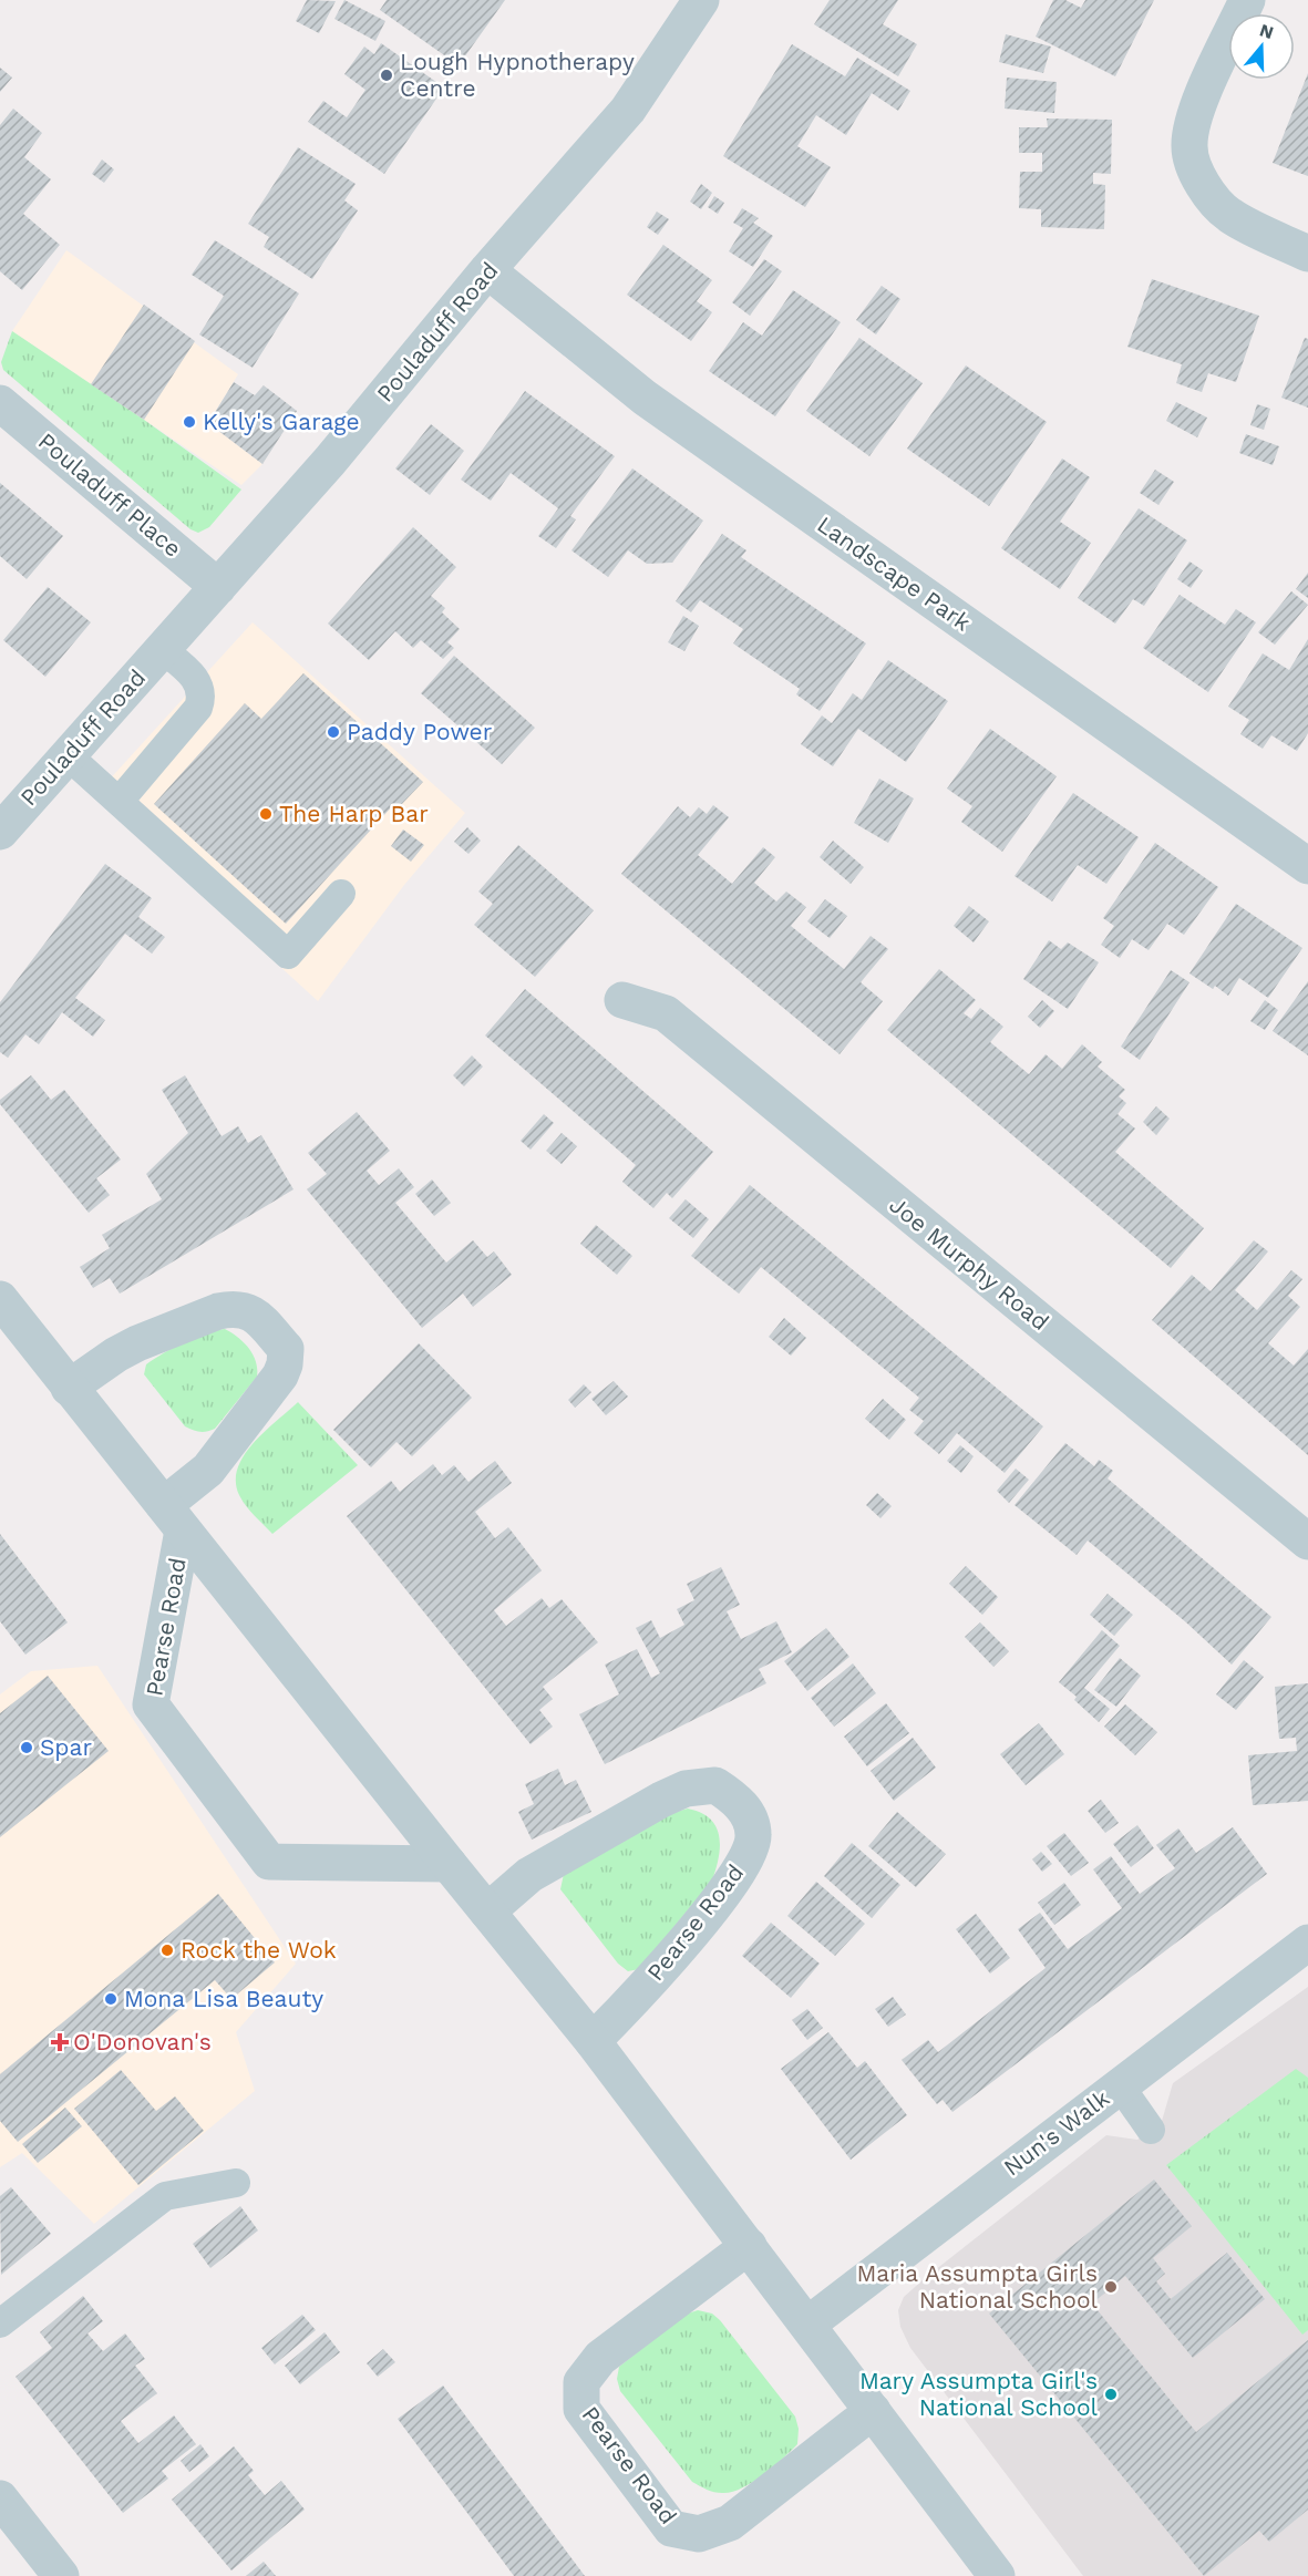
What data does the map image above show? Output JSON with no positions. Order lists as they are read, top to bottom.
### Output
{
  "streets": {
    "street": [
      "Pouladuff Road",
      "Pouladuff Place",
      "Landscape Park",
      "Joe Murphy Road",
      "Pearse Road",
      "Nun's Walk"
    ]
  },
  "crossings": [
    ["Pouladuff Road", "Pouladuff Place"],
    ["Pouladuff Road", "Landscape Park"],
    ["Pearse Road", "Nun's Walk"]
  ],
  "places": {
    "other": [
      "Lough Hypnotherapy Centre",
      "Kelly's Garage",
      "Paddy Power",
      "The Harp Bar",
      "Spar",
      "Rock the Wok",
      "Mona Lisa Beauty",
      "Maria Assumpta Girls National School",
      "Mary Assumpta Girl's National School"
    ],
    "health": ["O'Donovan's"]
  },
  "north": "top"
}
